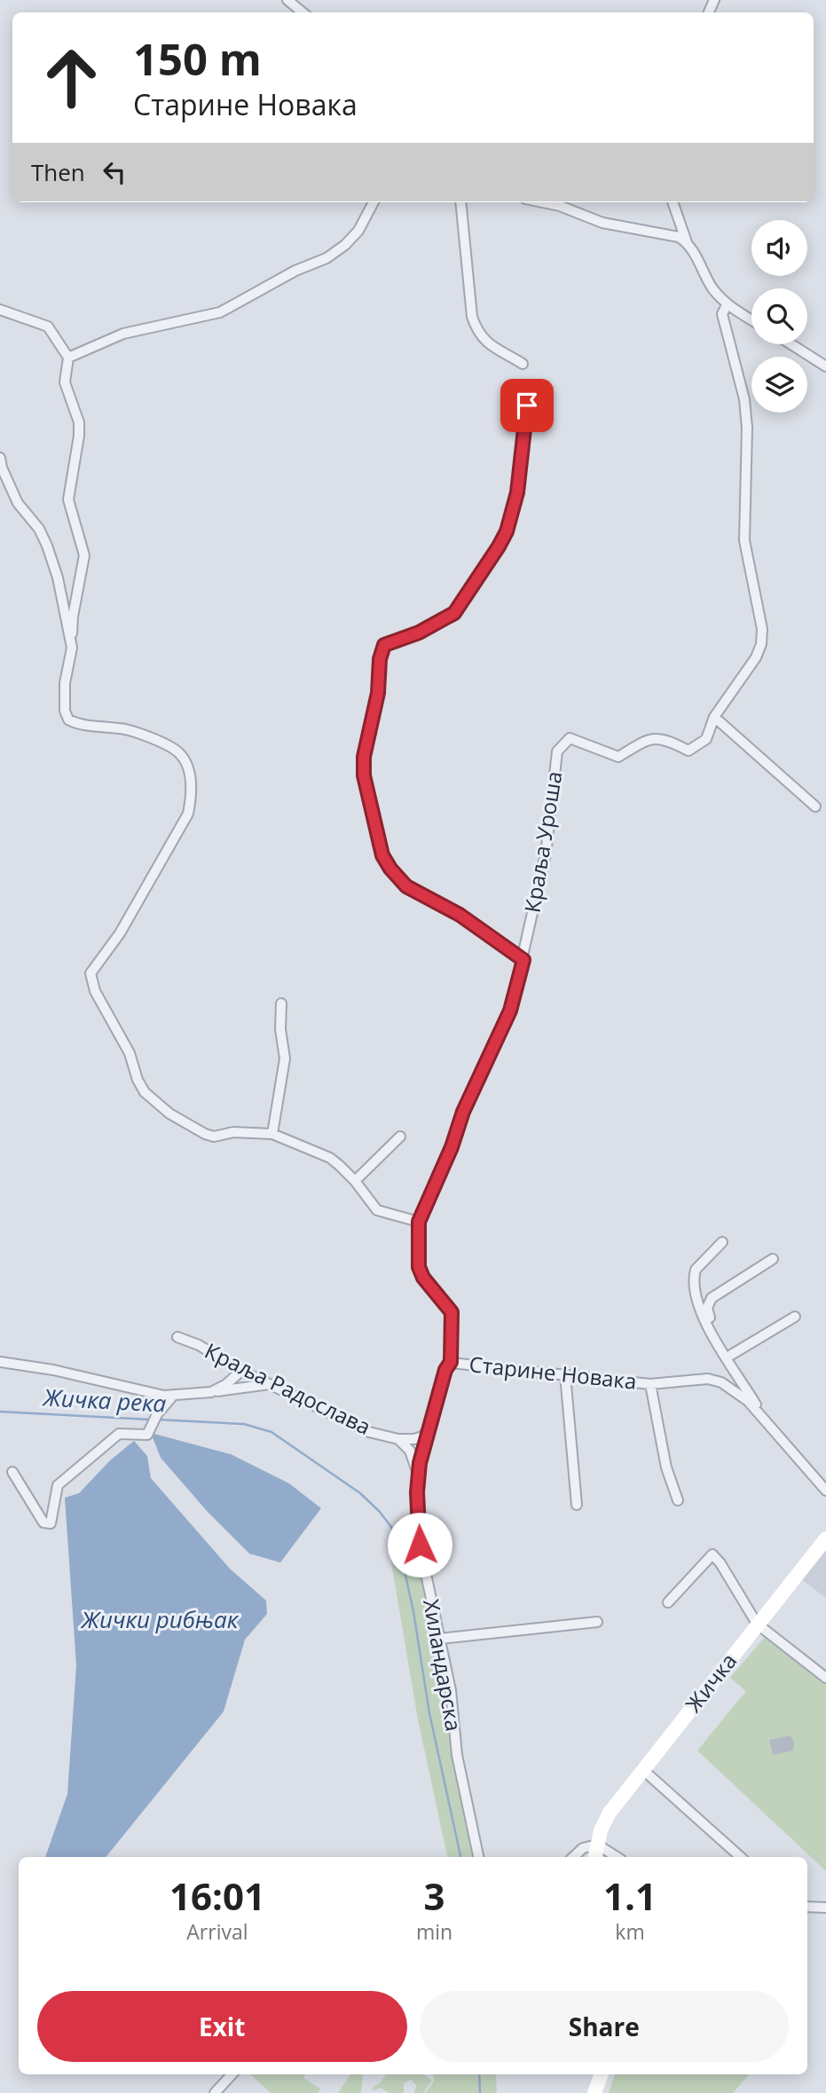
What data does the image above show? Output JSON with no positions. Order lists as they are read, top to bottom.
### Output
{
  "streets": {
    "main road": ["Жичка"],
    "street": [
      "Краља Уроша",
      "Старине Новака",
      "Краља Радослава",
      "Хиландарска"
    ]
  },
  "crossings": [
    ["Краља Уроша", "Старине Новака"],
    ["Старине Новака", "Хиландарска"],
    ["Краља Радослава", "Хиландарска"]
  ],
  "water": ["Жичка река", "Жички рибњак"],
  "page": {
    "turn": ["150 m", "Старине Новака"],
    "then": "Then",
    "eta": [
      "16:01",
      "Arrival",
      "3",
      "min",
      "1.1",
      "km"
    ],
    "buttons": ["Exit", "Share"]
  }
}
